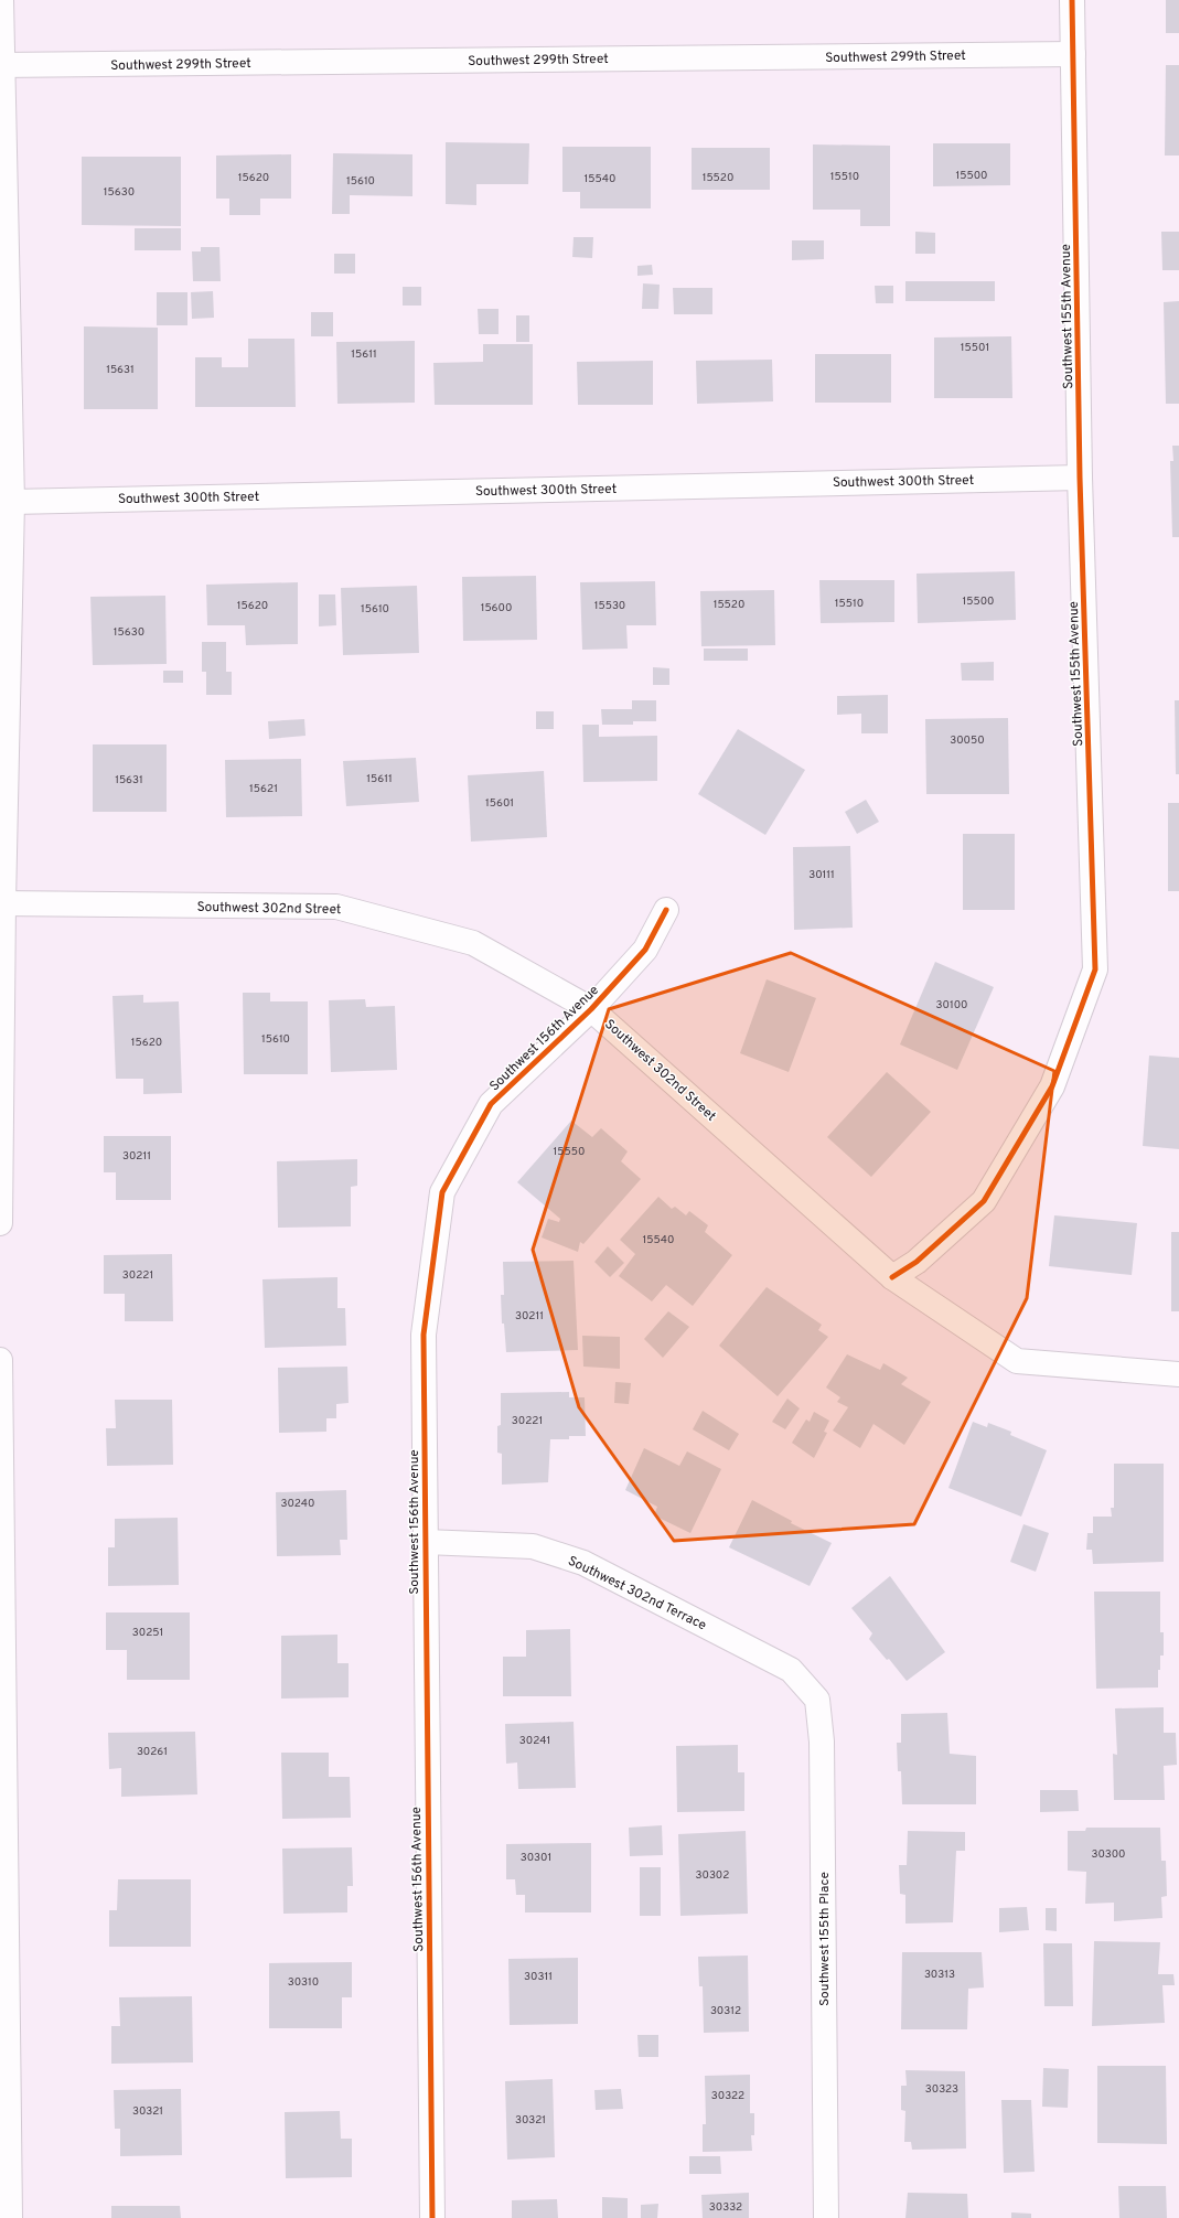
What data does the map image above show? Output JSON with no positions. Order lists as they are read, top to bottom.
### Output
{
  "streets": {
    "street": [
      "Southwest 299th Street",
      "Southwest 155th Avenue",
      "Southwest 300th Street",
      "Southwest 302nd Street",
      "Southwest 156th Avenue",
      "Southwest 302nd Terrace",
      "Southwest 155th Place"
    ]
  },
  "crossings": [
    ["Southwest 299th Street", "Southwest 155th Avenue"],
    ["Southwest 155th Avenue", "Southwest 300th Street"],
    ["Southwest 155th Avenue", "Southwest 302nd Street"],
    ["Southwest 302nd Street", "Southwest 156th Avenue"],
    ["Southwest 156th Avenue", "Southwest 302nd Terrace"],
    ["Southwest 302nd Terrace", "Southwest 155th Place"]
  ],
  "house_numbers": [
    "15500",
    "15510",
    "15620",
    "15520",
    "15540",
    "15610",
    "15630",
    "15501",
    "15611",
    "15631",
    "15500",
    "15510",
    "15520",
    "15620",
    "15530",
    "15600",
    "15610",
    "15630",
    "30050",
    "15611",
    "15631",
    "15621",
    "15601",
    "30111",
    "30100",
    "15610",
    "15620",
    "15550",
    "30211",
    "15540",
    "30221",
    "30211",
    "30221",
    "30240",
    "30251",
    "30241",
    "30261",
    "30300",
    "30301",
    "30302",
    "30313",
    "30311",
    "30310",
    "30312",
    "30323",
    "30322",
    "30321",
    "30321",
    "30332"
  ]
}
